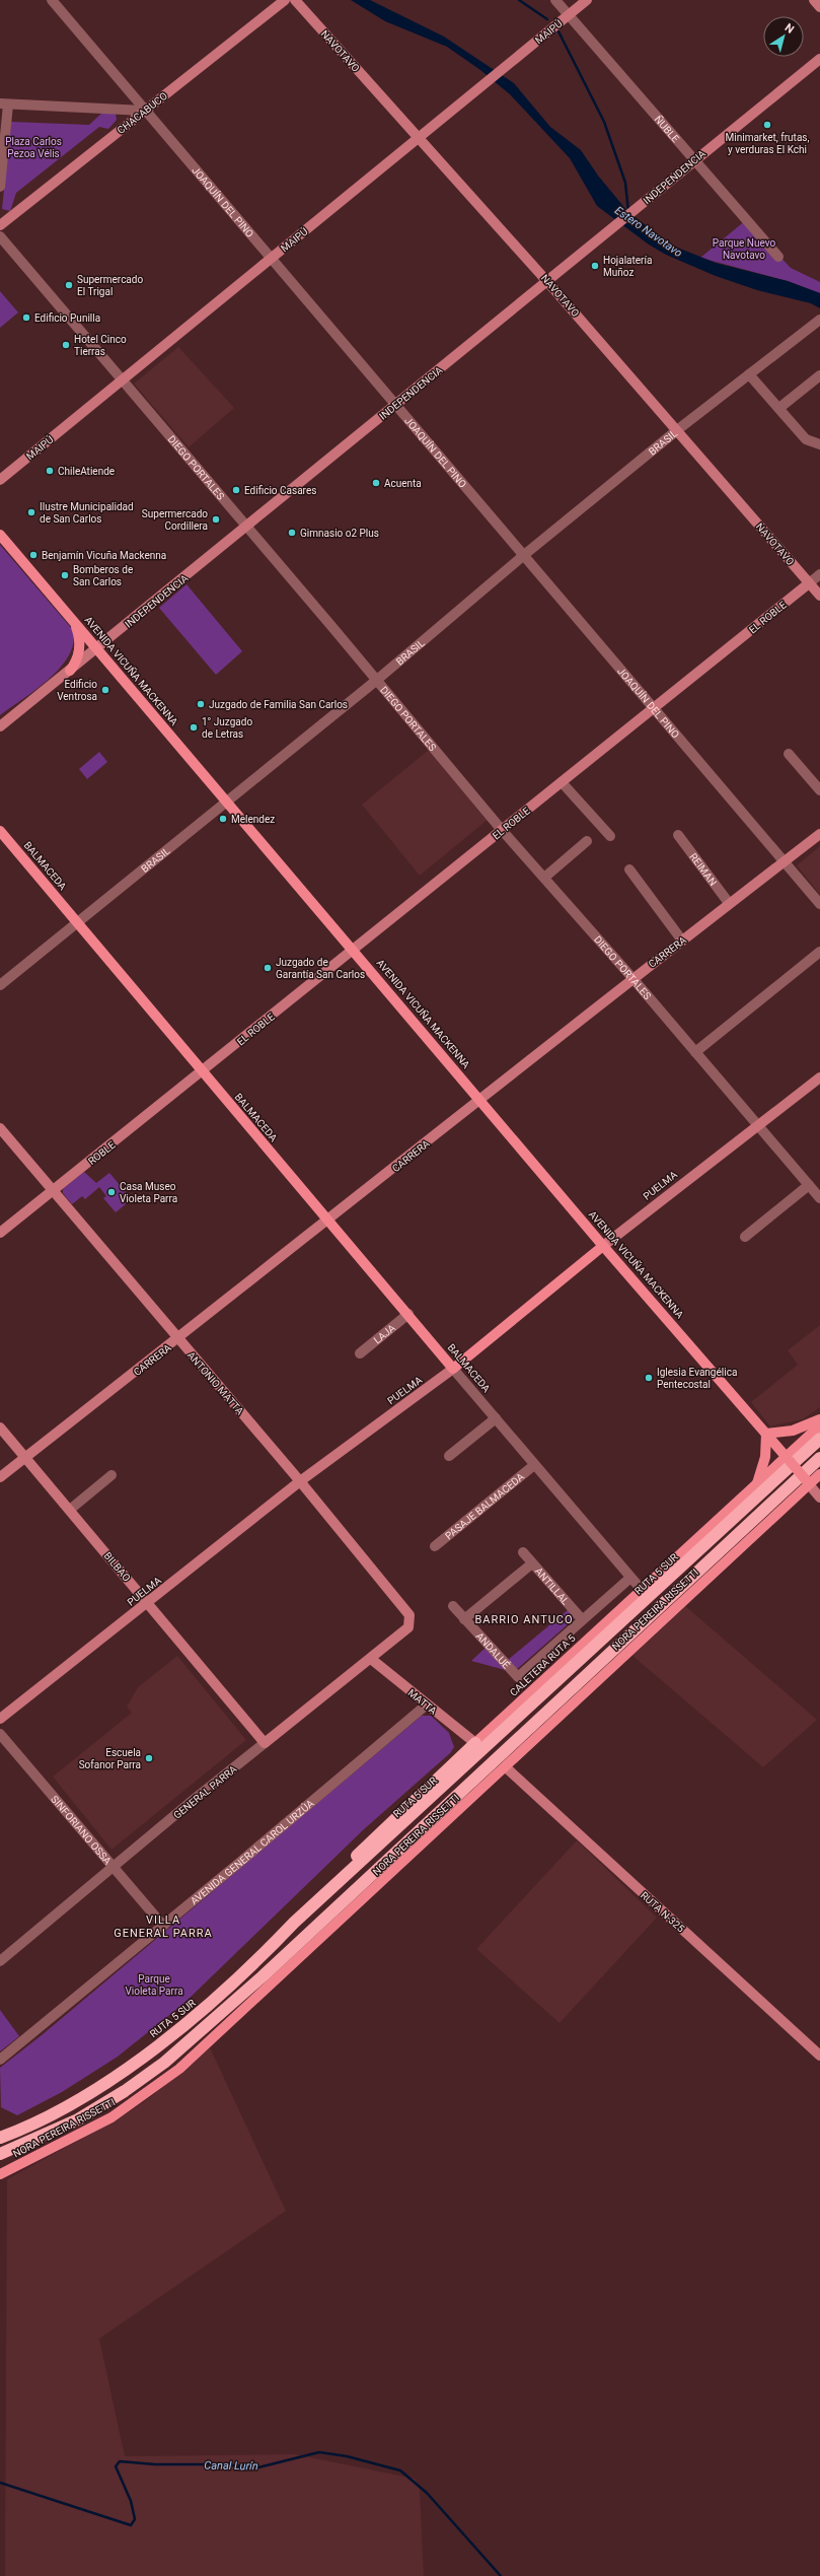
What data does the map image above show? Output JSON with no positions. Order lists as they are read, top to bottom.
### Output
{
  "streets": {
    "highway": ["RUTA 5 SUR"],
    "main road": [
      "AVENIDA VICUÑA MACKENNA",
      "BALMACEDA",
      "PUELMA",
      "NORA PEREIRA RISSETTI",
      "CALETERA RUTA 5"
    ],
    "street": [
      "MAIPÚ",
      "NAVOTAVO",
      "CHACABUCO",
      "ÑUBLE",
      "INDEPENDENCIA",
      "JOAQUÍN DEL PINO",
      "BRASIL",
      "DIEGO PORTALES",
      "EL ROBLE",
      "REIMAN",
      "CARRERA",
      "ROBLE",
      "LAJA",
      "ANTONIO MATTA",
      "PASAJE BALMACEDA",
      "BILBAO",
      "ANTILLAL",
      "ANDALUÉ",
      "MATTA",
      "GENERAL PARRA",
      "SINFORIANO OSSA",
      "AVENIDA GENERAL CAROL URZÚA",
      "RUTA N-325"
    ]
  },
  "crossings": [
    ["MAIPÚ", "NAVOTAVO"],
    ["MAIPÚ", "ÑUBLE"],
    ["MAIPÚ", "JOAQUÍN DEL PINO"],
    ["MAIPÚ", "DIEGO PORTALES"],
    ["NAVOTAVO", "INDEPENDENCIA"],
    ["NAVOTAVO", "BRASIL"],
    ["NAVOTAVO", "EL ROBLE"],
    ["CHACABUCO", "JOAQUÍN DEL PINO"],
    ["ÑUBLE", "INDEPENDENCIA"],
    ["INDEPENDENCIA", "JOAQUÍN DEL PINO"],
    ["INDEPENDENCIA", "DIEGO PORTALES"],
    ["INDEPENDENCIA", "AVENIDA VICUÑA MACKENNA"],
    ["JOAQUÍN DEL PINO", "BRASIL"],
    ["JOAQUÍN DEL PINO", "EL ROBLE"],
    ["JOAQUÍN DEL PINO", "CARRERA"],
    ["BRASIL", "DIEGO PORTALES"],
    ["BRASIL", "AVENIDA VICUÑA MACKENNA"],
    ["BRASIL", "BALMACEDA"],
    ["DIEGO PORTALES", "EL ROBLE"],
    ["DIEGO PORTALES", "CARRERA"],
    ["DIEGO PORTALES", "PUELMA"],
    ["EL ROBLE", "AVENIDA VICUÑA MACKENNA"],
    ["EL ROBLE", "BALMACEDA"],
    ["EL ROBLE", "ROBLE"],
    ["AVENIDA VICUÑA MACKENNA", "CARRERA"],
    ["AVENIDA VICUÑA MACKENNA", "PUELMA"],
    ["AVENIDA VICUÑA MACKENNA", "NORA PEREIRA RISSETTI"],
    ["AVENIDA VICUÑA MACKENNA", "CALETERA RUTA 5"],
    ["BALMACEDA", "CARRERA"],
    ["BALMACEDA", "ROBLE"],
    ["BALMACEDA", "PUELMA"],
    ["BALMACEDA", "LAJA"],
    ["BALMACEDA", "PASAJE BALMACEDA"],
    ["BALMACEDA", "CALETERA RUTA 5"],
    ["REIMAN", "CARRERA"],
    ["CARRERA", "ANTONIO MATTA"],
    ["CARRERA", "BILBAO"],
    ["ROBLE", "ANTONIO MATTA"],
    ["PUELMA", "ANTONIO MATTA"],
    ["PUELMA", "BILBAO"],
    ["ANTONIO MATTA", "GENERAL PARRA"],
    ["BILBAO", "GENERAL PARRA"],
    ["ANTILLAL", "ANDALUÉ"],
    ["NORA PEREIRA RISSETTI", "RUTA N-325"],
    ["CALETERA RUTA 5", "MATTA"],
    ["MATTA", "GENERAL PARRA"],
    ["MATTA", "AVENIDA GENERAL CAROL URZÚA"],
    ["GENERAL PARRA", "SINFORIANO OSSA"],
    ["SINFORIANO OSSA", "AVENIDA GENERAL CAROL URZÚA"]
  ],
  "districts": ["BARRIO ANTUCO", "VILLA GENERAL PARRA"],
  "water": ["Estero Navotavo", "Canal Lurín"],
  "parks": ["Plaza Carlos Pezoa Vélis", "Parque Nuevo Navotavo", "Parque Violeta Parra"],
  "places": [
    "Minimarket, frutas, y verduras El Kchi",
    "Hojalatería Muñoz",
    "Supermercado El Trigal",
    "Edificio Punilla",
    "Hotel Cinco Tierras",
    "ChileAtiende",
    "Acuenta",
    "Edificio Casares",
    "Ilustre Municipalidad de San Carlos",
    "Supermercado Cordillera",
    "Gimnasio o2 Plus",
    "Benjamín Vicuña Mackenna",
    "Bomberos de San Carlos",
    "Edificio Ventrosa",
    "Juzgado de Familia San Carlos",
    "1° Juzgado de Letras",
    "Melendez",
    "Juzgado de Garantía San Carlos",
    "Casa Museo Violeta Parra",
    "Iglesia Evangélica Pentecostal",
    "Escuela Sofanor Parra"
  ],
  "north": "top right"
}
